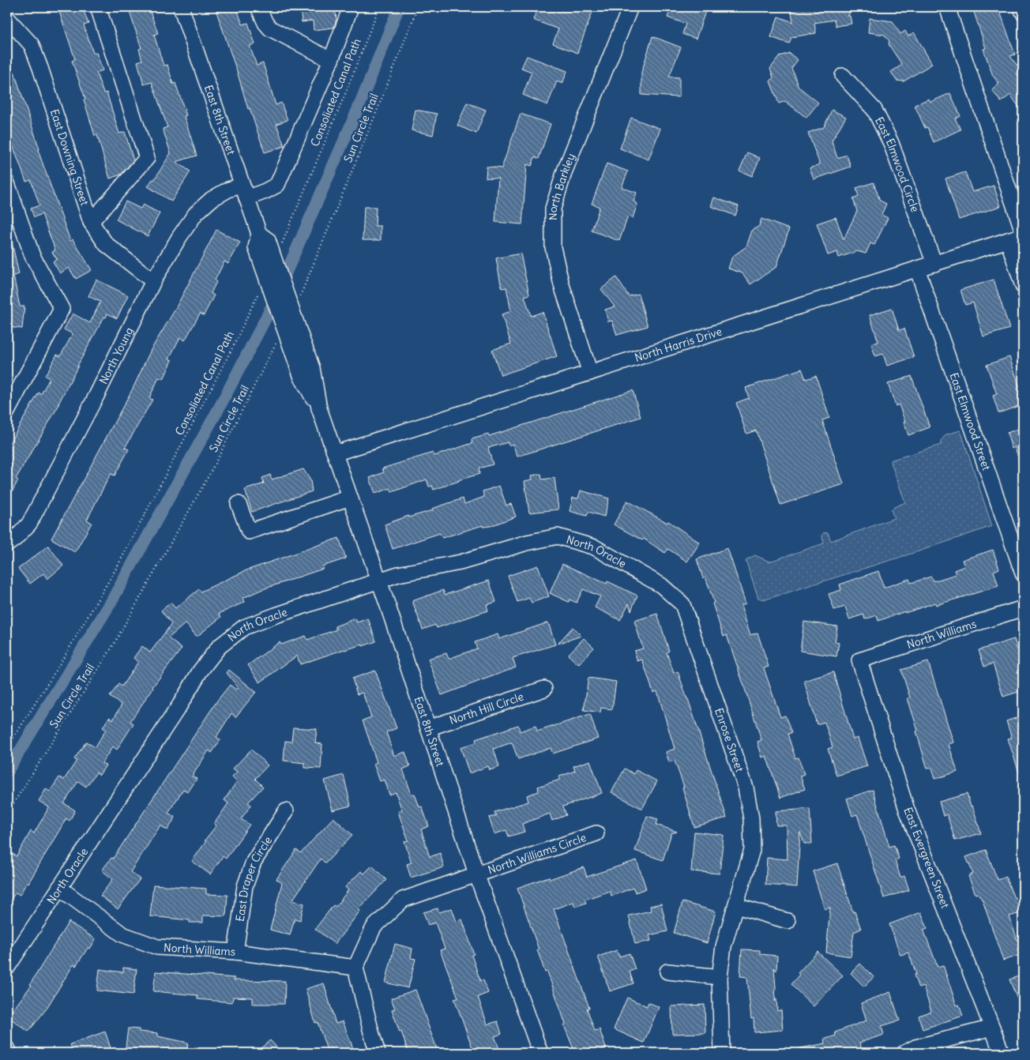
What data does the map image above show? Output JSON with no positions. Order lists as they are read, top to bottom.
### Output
{
  "streets": {
    "street": [
      "East 8th Street",
      "East Downing Street",
      "East Elmwood Circle",
      "North Barkley",
      "North Harris Drive",
      "North Young",
      "East Elmwood Street",
      "North Oracle",
      "North Williams",
      "North Hill Circle",
      "Enrose Street",
      "North Williams Circle",
      "East Evergreen Street",
      "East Draper Circle"
    ],
    "path": ["Consoliated Canal Path", "Sun Circle Trail"]
  },
  "crossings": [
    ["Consoliated Canal Path", "East 8th Street"],
    ["East 8th Street", "Sun Circle Trail"],
    ["East 8th Street", "North Harris Drive"],
    ["East 8th Street", "North Young"],
    ["East 8th Street", "North Oracle"],
    ["East 8th Street", "North Hill Circle"],
    ["East 8th Street", "North Williams Circle"],
    ["East Downing Street", "North Young"],
    ["East Elmwood Circle", "North Harris Drive"],
    ["North Barkley", "North Harris Drive"],
    ["North Harris Drive", "East Elmwood Street"],
    ["North Oracle", "North Williams"],
    ["North Oracle", "Enrose Street"],
    ["North Williams", "East Evergreen Street"],
    ["North Williams", "East Draper Circle"]
  ]
}
